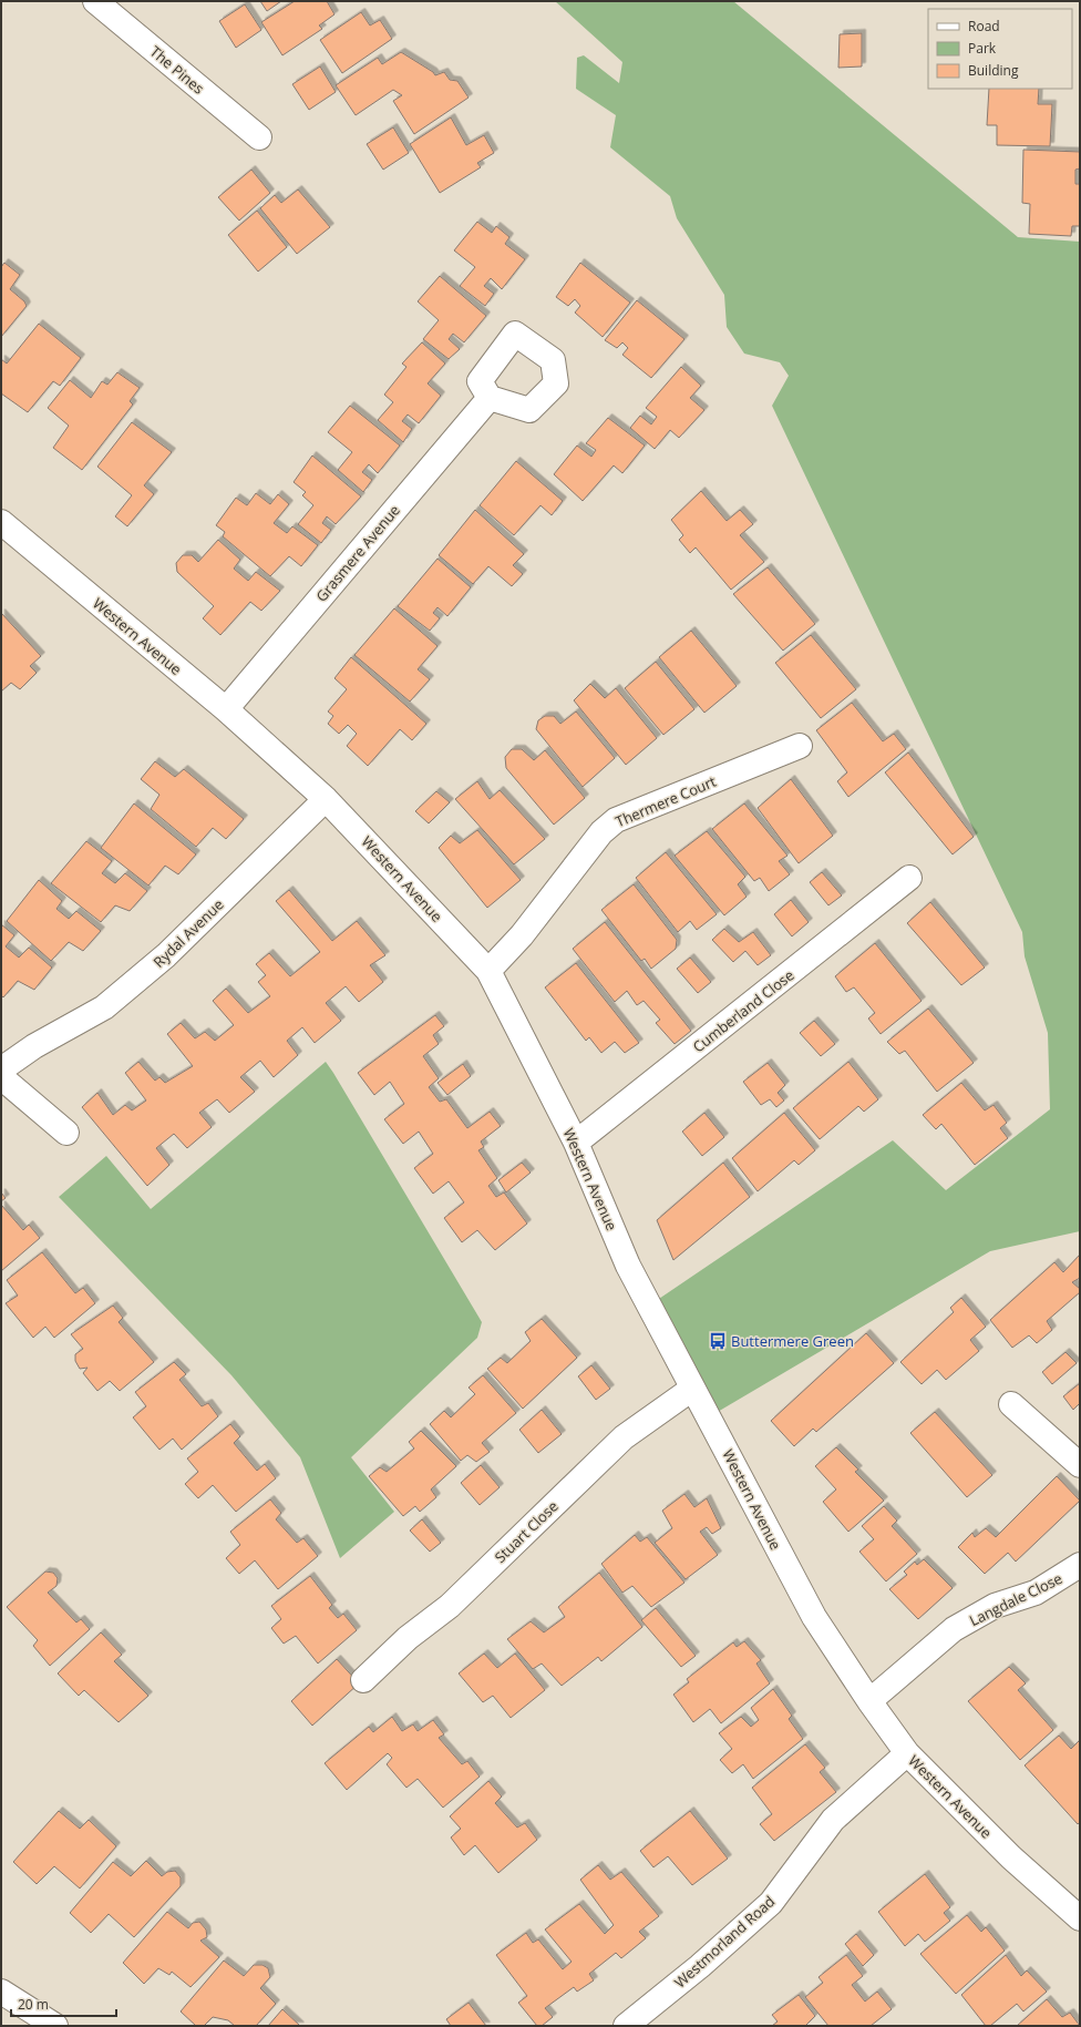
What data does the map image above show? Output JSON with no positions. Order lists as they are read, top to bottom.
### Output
{
  "streets": {
    "street": [
      "The Pines",
      "Grasmere Avenue",
      "Western Avenue",
      "Thermere Court",
      "Rydal Avenue",
      "Cumberland Close",
      "Stuart Close",
      "Langdale Close",
      "Westmorland Road"
    ]
  },
  "crossings": [
    ["Grasmere Avenue", "Western Avenue"],
    ["Western Avenue", "Thermere Court"],
    ["Western Avenue", "Rydal Avenue"],
    ["Western Avenue", "Cumberland Close"],
    ["Western Avenue", "Stuart Close"],
    ["Western Avenue", "Langdale Close"],
    ["Western Avenue", "Westmorland Road"]
  ],
  "places": {
    "bus stop": ["Buttermere Green"]
  },
  "legend": ["Road", "Park", "Building"],
  "scale_bar": "20 m"
}
